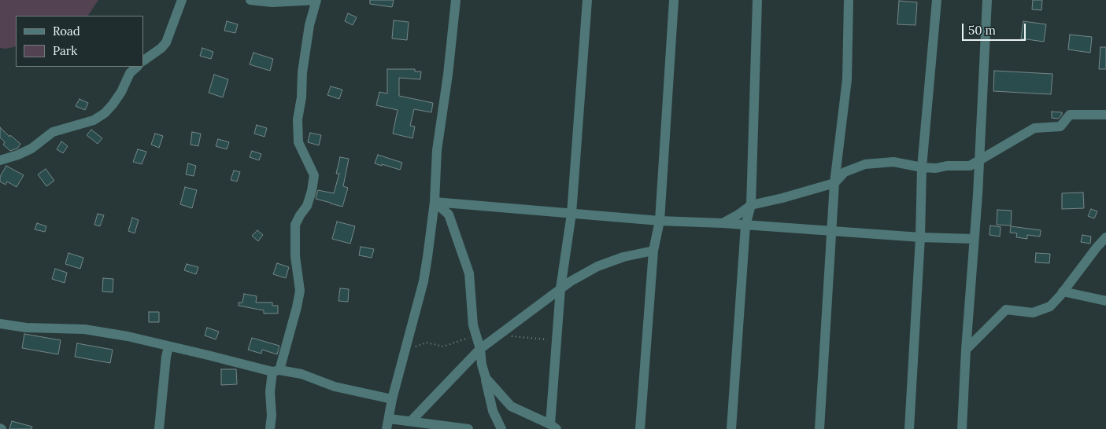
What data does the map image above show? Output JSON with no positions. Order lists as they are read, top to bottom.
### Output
{
  "legend": ["Road", "Park"],
  "scale_bar": "50 m"
}
